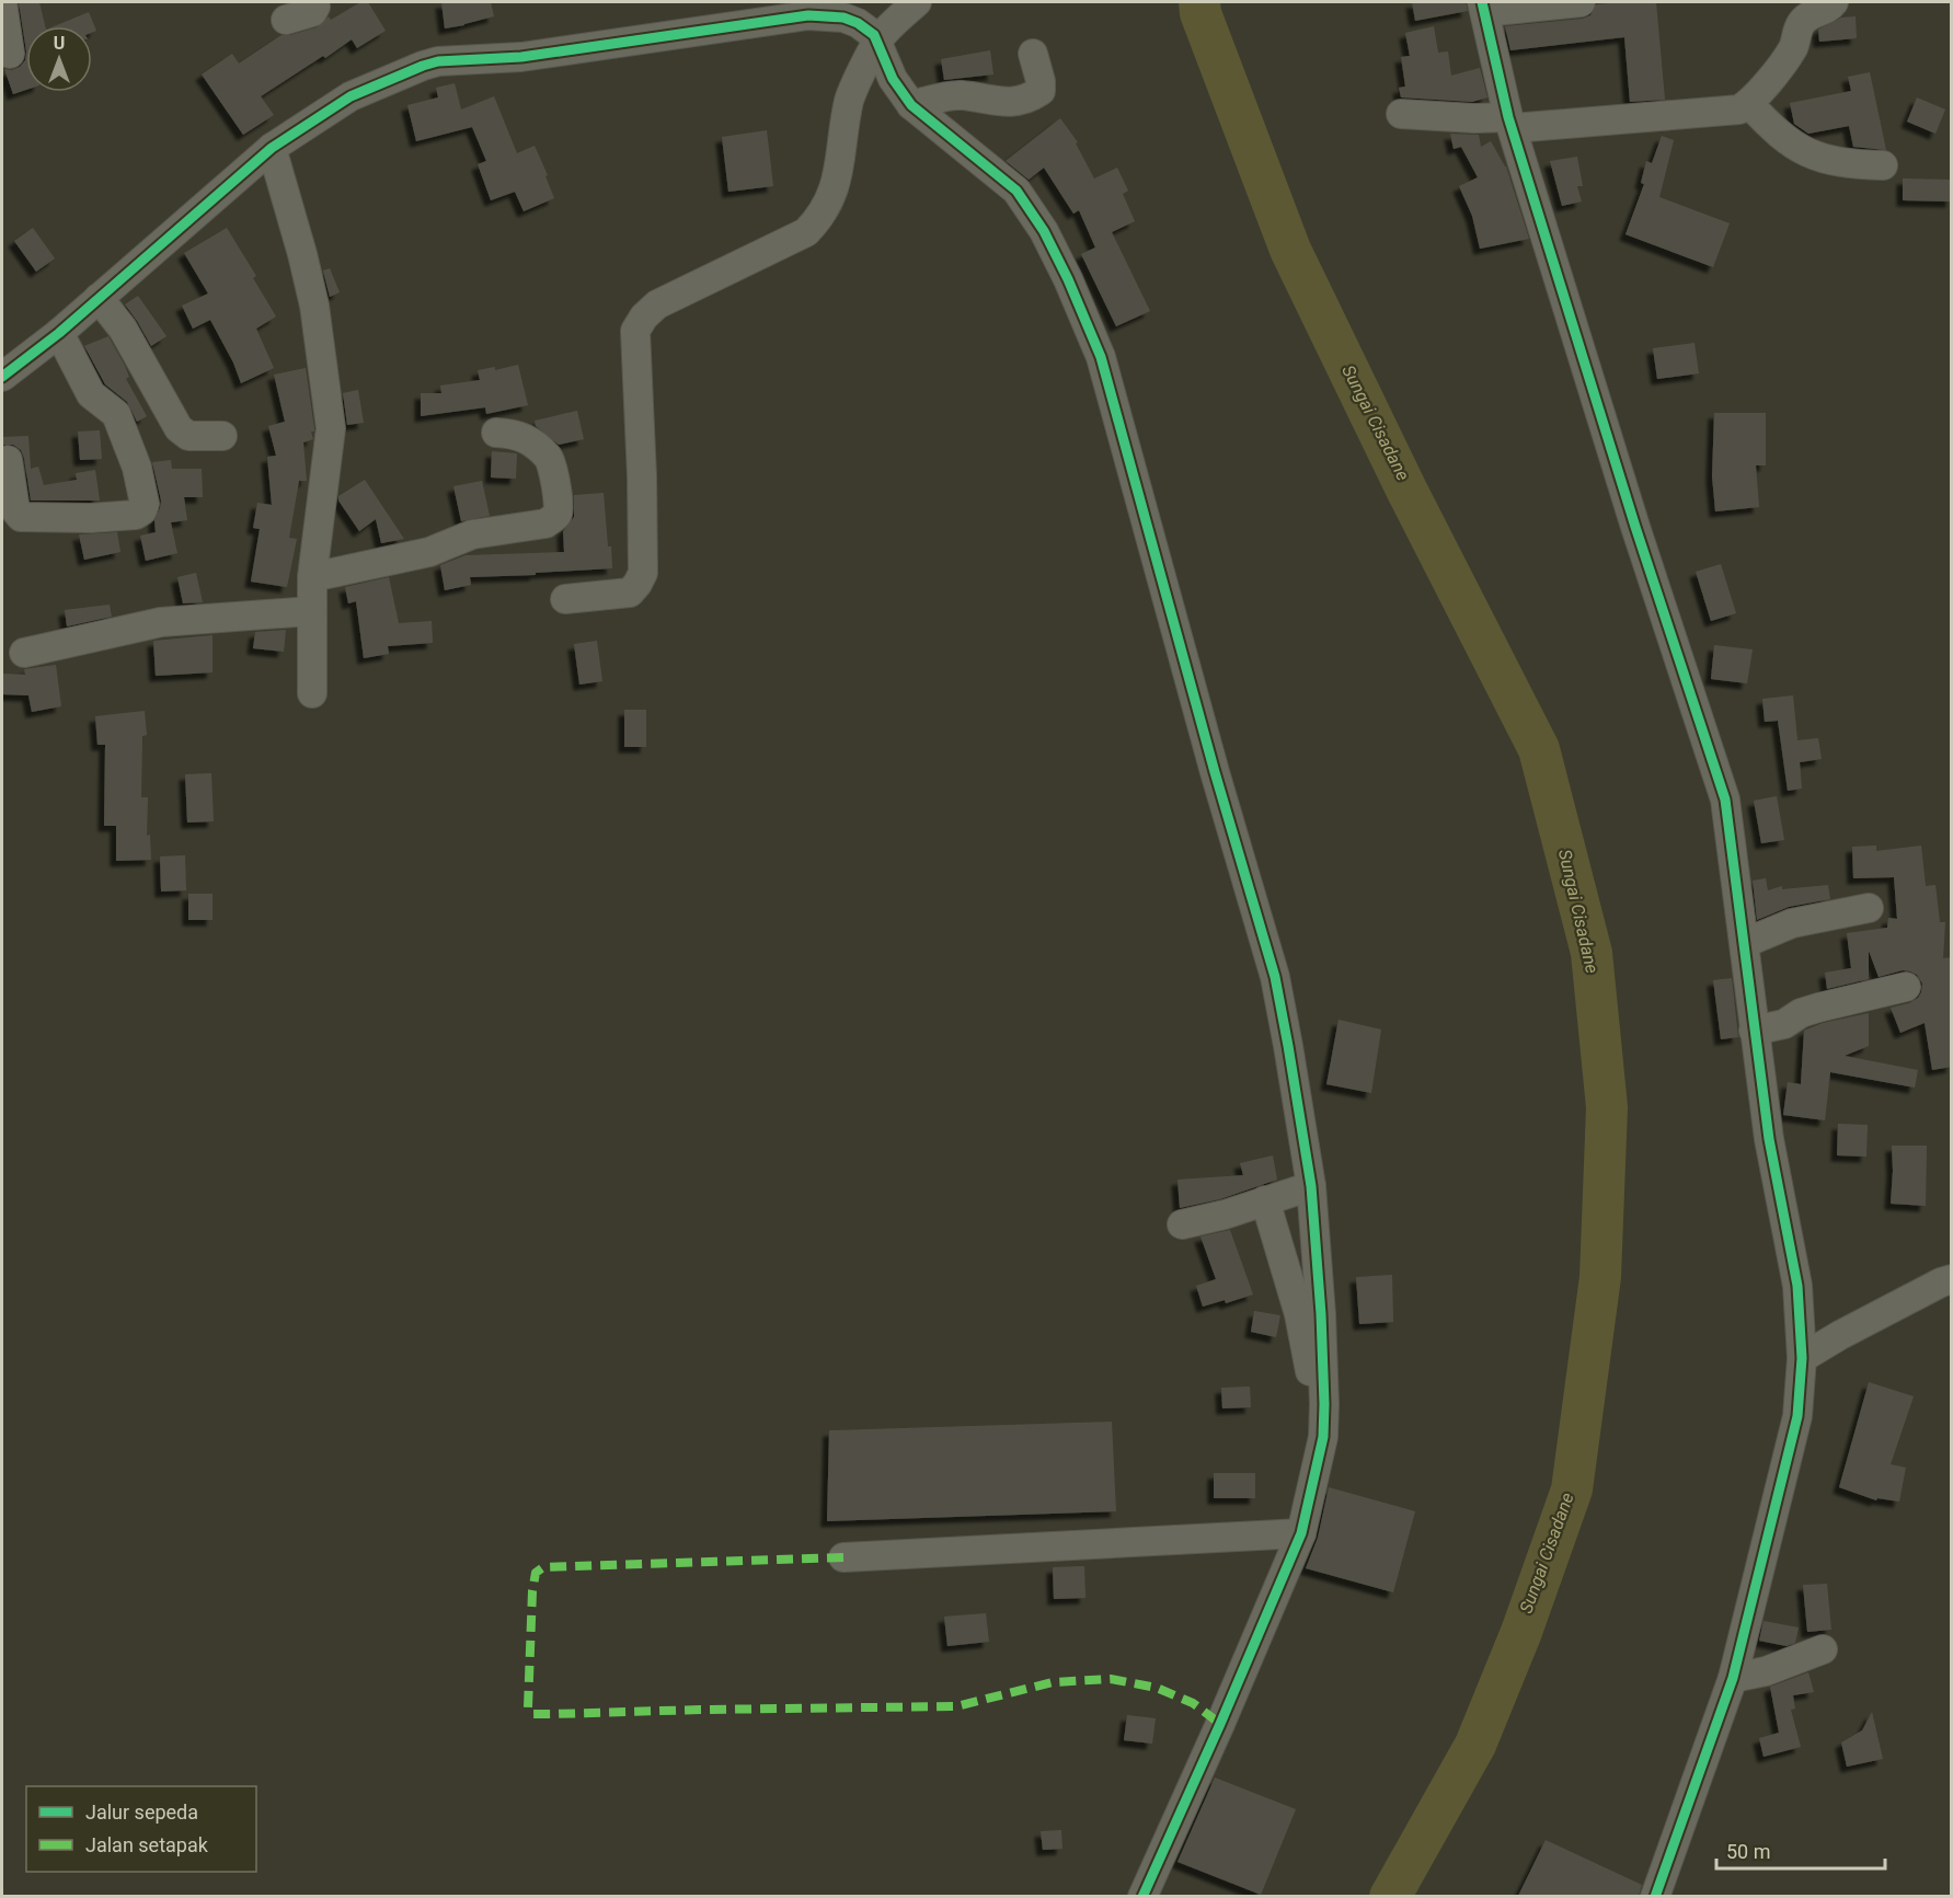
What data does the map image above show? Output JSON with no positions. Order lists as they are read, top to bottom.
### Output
{
  "water": ["Sungai Cisadane"],
  "legend": ["Jalur sepeda", "Jalan setapak"],
  "scale_bar": "50 m",
  "north": "top"
}
